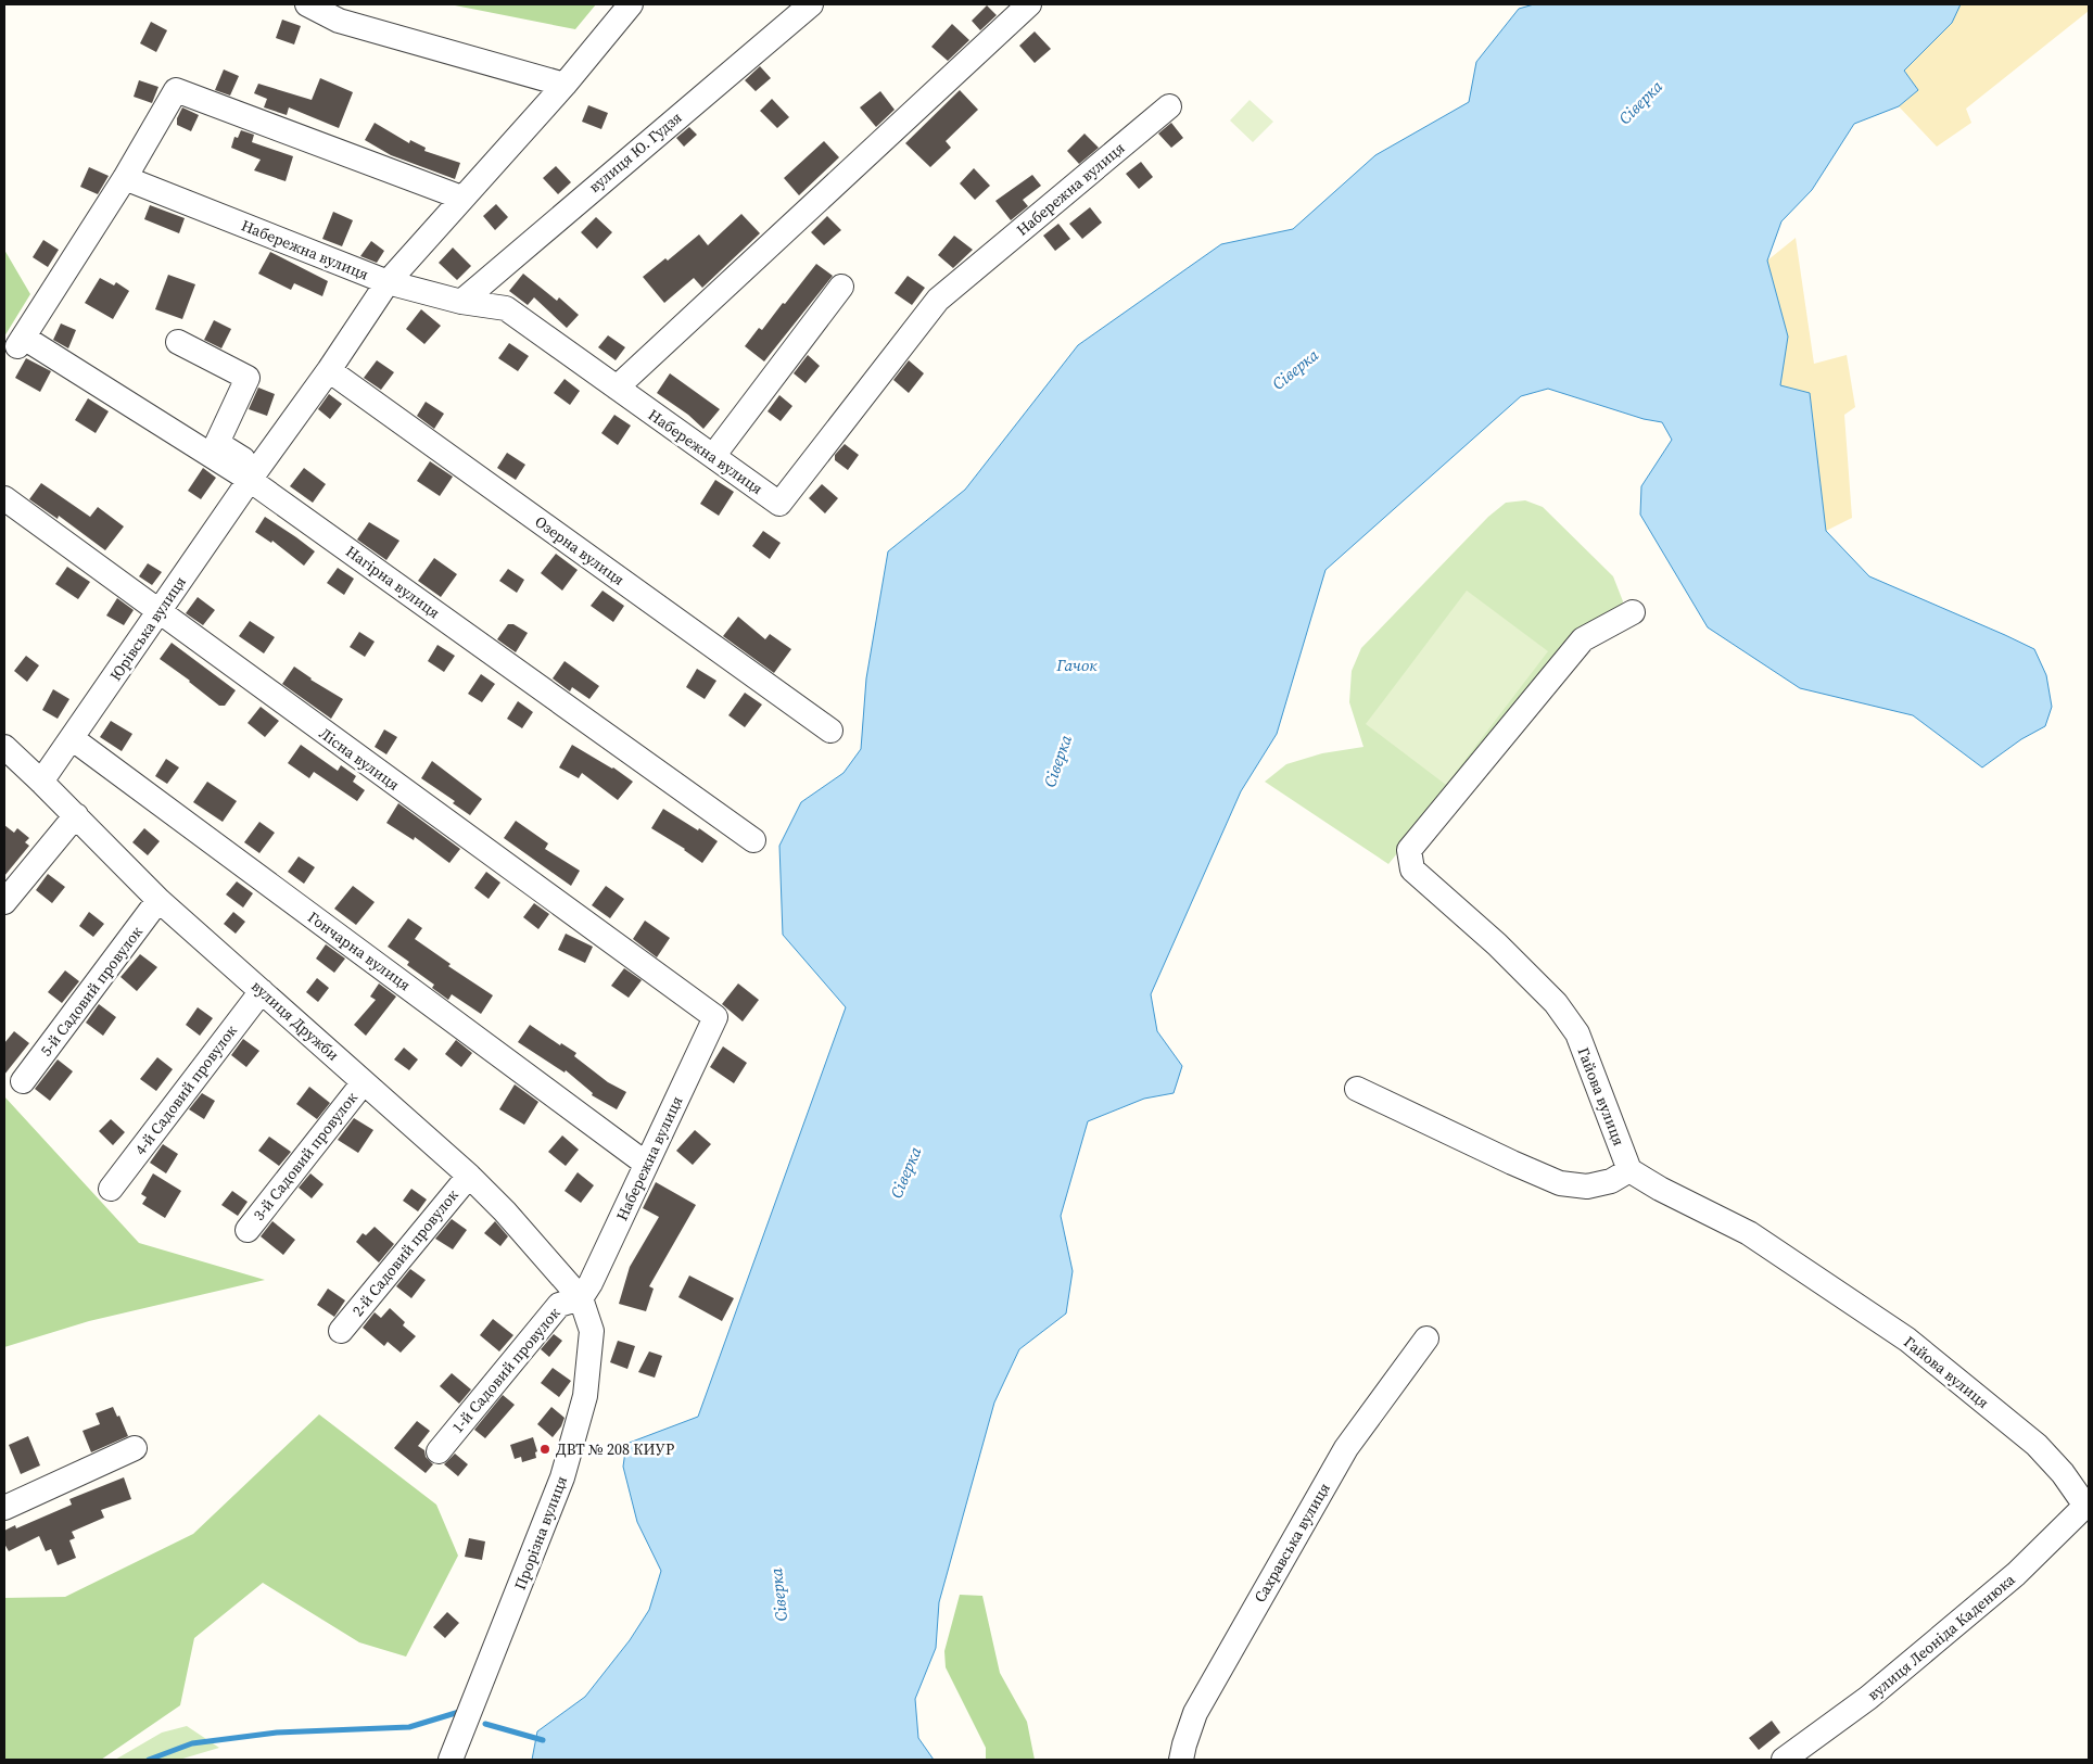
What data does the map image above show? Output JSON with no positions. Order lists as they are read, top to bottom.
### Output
{
  "streets": {
    "street": [
      "вулиця Ю. Гудзя",
      "Набережна вулиця",
      "Озерна вулиця",
      "Нагірна вулиця",
      "Юрівська вулиця",
      "Лісна вулиця",
      "Гончарна вулиця",
      "5-й Садовий провулок",
      "вулиця Дружби",
      "4-й Садовий провулок",
      "Гайова вулиця",
      "3-й Садовий провулок",
      "2-й Садовий провулок",
      "1-й Садовий провулок",
      "Прорізна вулиця",
      "Сахравська вулиця",
      "вулиця Леоніда Каденюка"
    ]
  },
  "crossings": [
    ["вулиця Ю. Гудзя", "Набережна вулиця"],
    ["Набережна вулиця", "Нагірна вулиця"],
    ["Набережна вулиця", "Юрівська вулиця"],
    ["Набережна вулиця", "Лісна вулиця"],
    ["Набережна вулиця", "Гончарна вулиця"],
    ["Набережна вулиця", "вулиця Дружби"],
    ["Набережна вулиця", "1-й Садовий провулок"],
    ["Набережна вулиця", "Прорізна вулиця"],
    ["Озерна вулиця", "Юрівська вулиця"],
    ["Нагірна вулиця", "Юрівська вулиця"],
    ["Юрівська вулиця", "Лісна вулиця"],
    ["Юрівська вулиця", "Гончарна вулиця"],
    ["Юрівська вулиця", "вулиця Дружби"],
    ["5-й Садовий провулок", "вулиця Дружби"],
    ["вулиця Дружби", "4-й Садовий провулок"],
    ["вулиця Дружби", "3-й Садовий провулок"],
    ["вулиця Дружби", "2-й Садовий провулок"],
    ["вулиця Дружби", "1-й Садовий провулок"],
    ["вулиця Дружби", "Прорізна вулиця"],
    ["Гайова вулиця", "вулиця Леоніда Каденюка"],
    ["1-й Садовий провулок", "Прорізна вулиця"]
  ],
  "water": ["Сіверка", "Гачок"],
  "places": ["ДВТ № 208 КИУР"]
}
